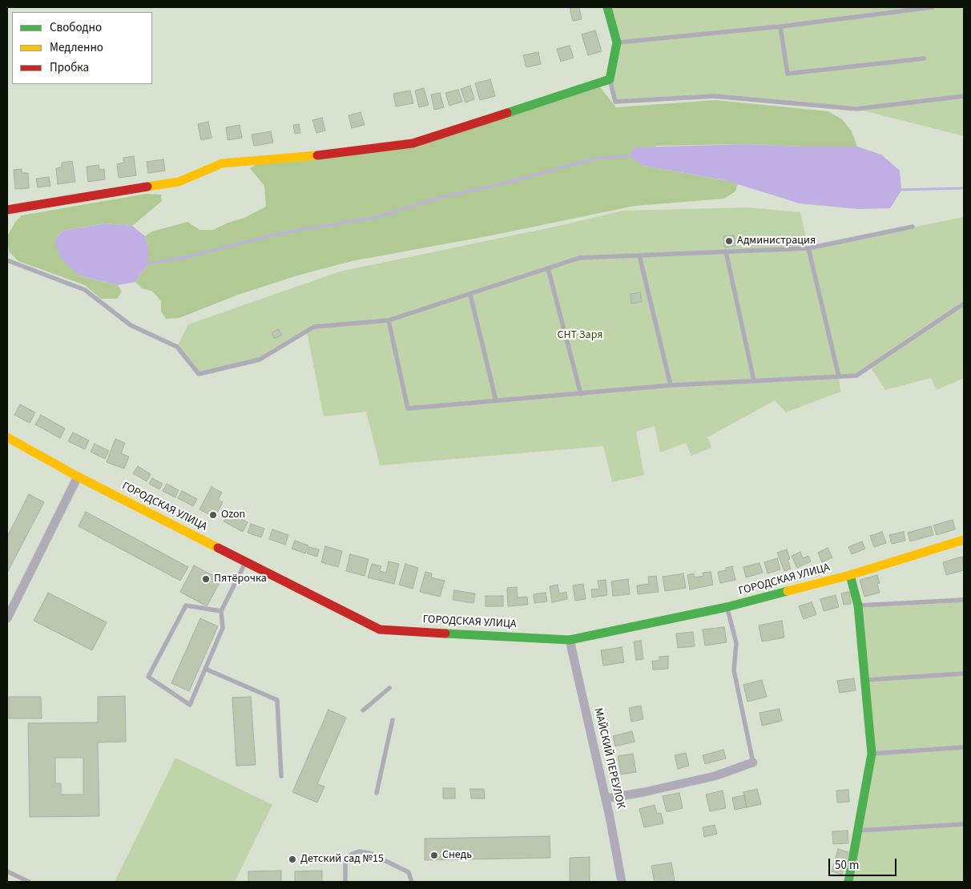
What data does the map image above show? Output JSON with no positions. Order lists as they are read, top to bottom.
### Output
{
  "streets": {
    "street": ["ГОРОДСКАЯ УЛИЦА", "МАЙСКИЙ ПЕРЕУЛОК"]
  },
  "crossings": [
    ["ГОРОДСКАЯ УЛИЦА", "МАЙСКИЙ ПЕРЕУЛОК"]
  ],
  "parks": ["СНТ Заря"],
  "places": [
    "Администрация",
    "Ozon",
    "Пятёрочка",
    "Снедь",
    "Детский сад №15"
  ],
  "legend": ["Свободно", "Медленно", "Пробка"],
  "scale_bar": "50 m"
}
